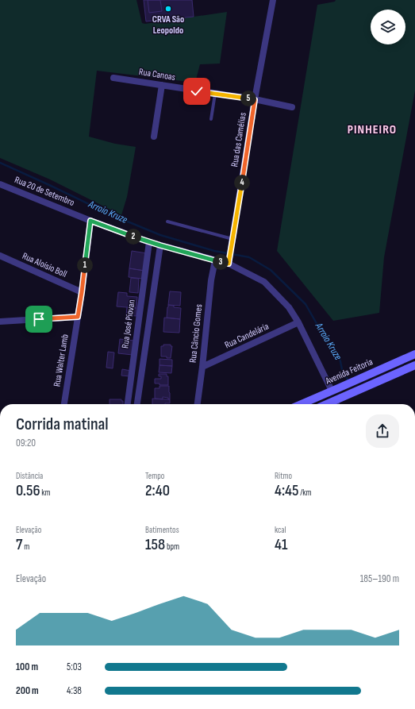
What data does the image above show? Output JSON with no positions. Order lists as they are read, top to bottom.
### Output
{
  "streets": {
    "main road": ["Avenida Feitoria"],
    "street": [
      "Rua Canoas",
      "Rua das Camélias",
      "Rua 20 de Setembro",
      "Rua Aloísio Boll",
      "Rua José Piovan",
      "Rua Câncio Gomes",
      "Rua Candelária",
      "Rua Walter Lamb"
    ]
  },
  "crossings": [
    ["Rua Canoas", "Rua das Camélias"],
    ["Rua das Camélias", "Rua 20 de Setembro"],
    ["Rua 20 de Setembro", "Rua José Piovan"],
    ["Rua 20 de Setembro", "Rua Câncio Gomes"],
    ["Rua 20 de Setembro", "Rua Candelária"],
    ["Rua 20 de Setembro", "Rua Walter Lamb"],
    ["Rua 20 de Setembro", "Avenida Feitoria"],
    ["Rua Aloísio Boll", "Rua Walter Lamb"],
    ["Rua Câncio Gomes", "Rua Candelária"]
  ],
  "districts": ["PINHEIRO"],
  "water": ["Arroio Kruze"],
  "places": ["CRVA São Leopoldo"],
  "page": {
    "pins": [
      "5",
      "4",
      "2",
      "3",
      "1"
    ],
    "heading": ["Corrida matinal", "09:20"],
    "stats": [
      ["Distância", "0.56 km"],
      ["Tempo", "2:40"],
      ["Ritmo", "4:45 /km"],
      ["Elevação", "7 m"],
      ["Batimentos", "158 bpm"],
      ["kcal", "41"]
    ],
    "chart": ["Elevação", "185–190 m"],
    "list": [
      {
        "name": "100 m",
        "note": "5:03"
      },
      {
        "name": "200 m",
        "note": "4:38"
      }
    ]
  }
}
